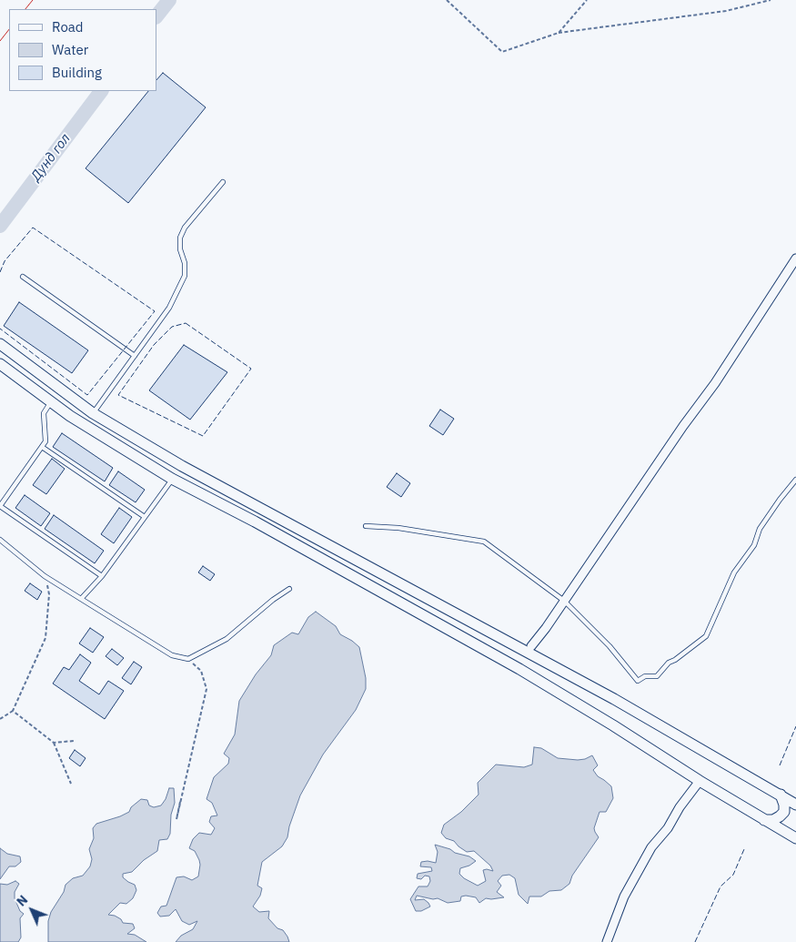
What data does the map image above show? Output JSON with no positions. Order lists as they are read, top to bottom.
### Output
{
  "water": ["Дунд гол"],
  "legend": ["Road", "Water", "Building"],
  "north": "top left"
}
